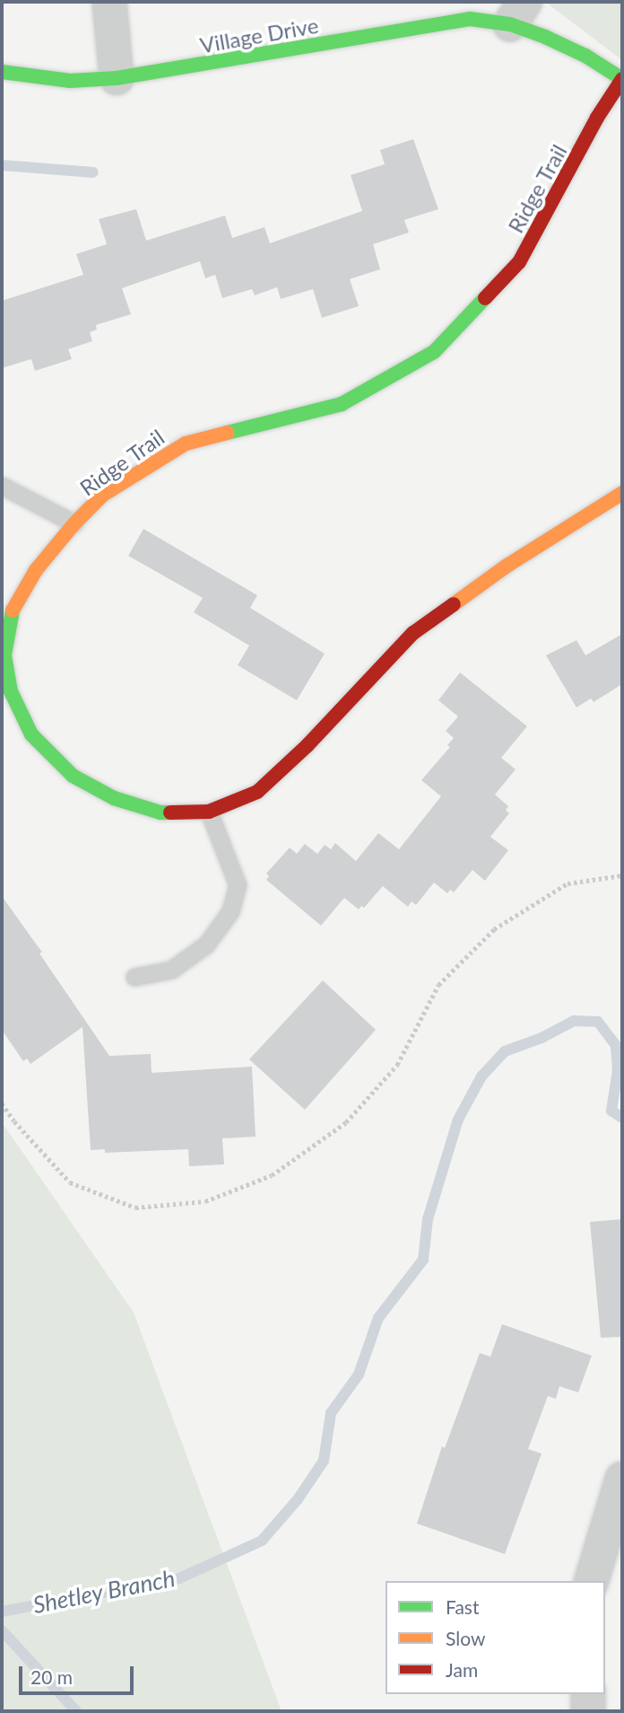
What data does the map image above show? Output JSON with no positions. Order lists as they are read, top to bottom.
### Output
{
  "streets": {
    "street": ["Village Drive", "Ridge Trail"]
  },
  "crossings": [
    ["Village Drive", "Ridge Trail"]
  ],
  "water": ["Shetley Branch"],
  "legend": ["Fast", "Slow", "Jam"],
  "scale_bar": "20 m"
}
